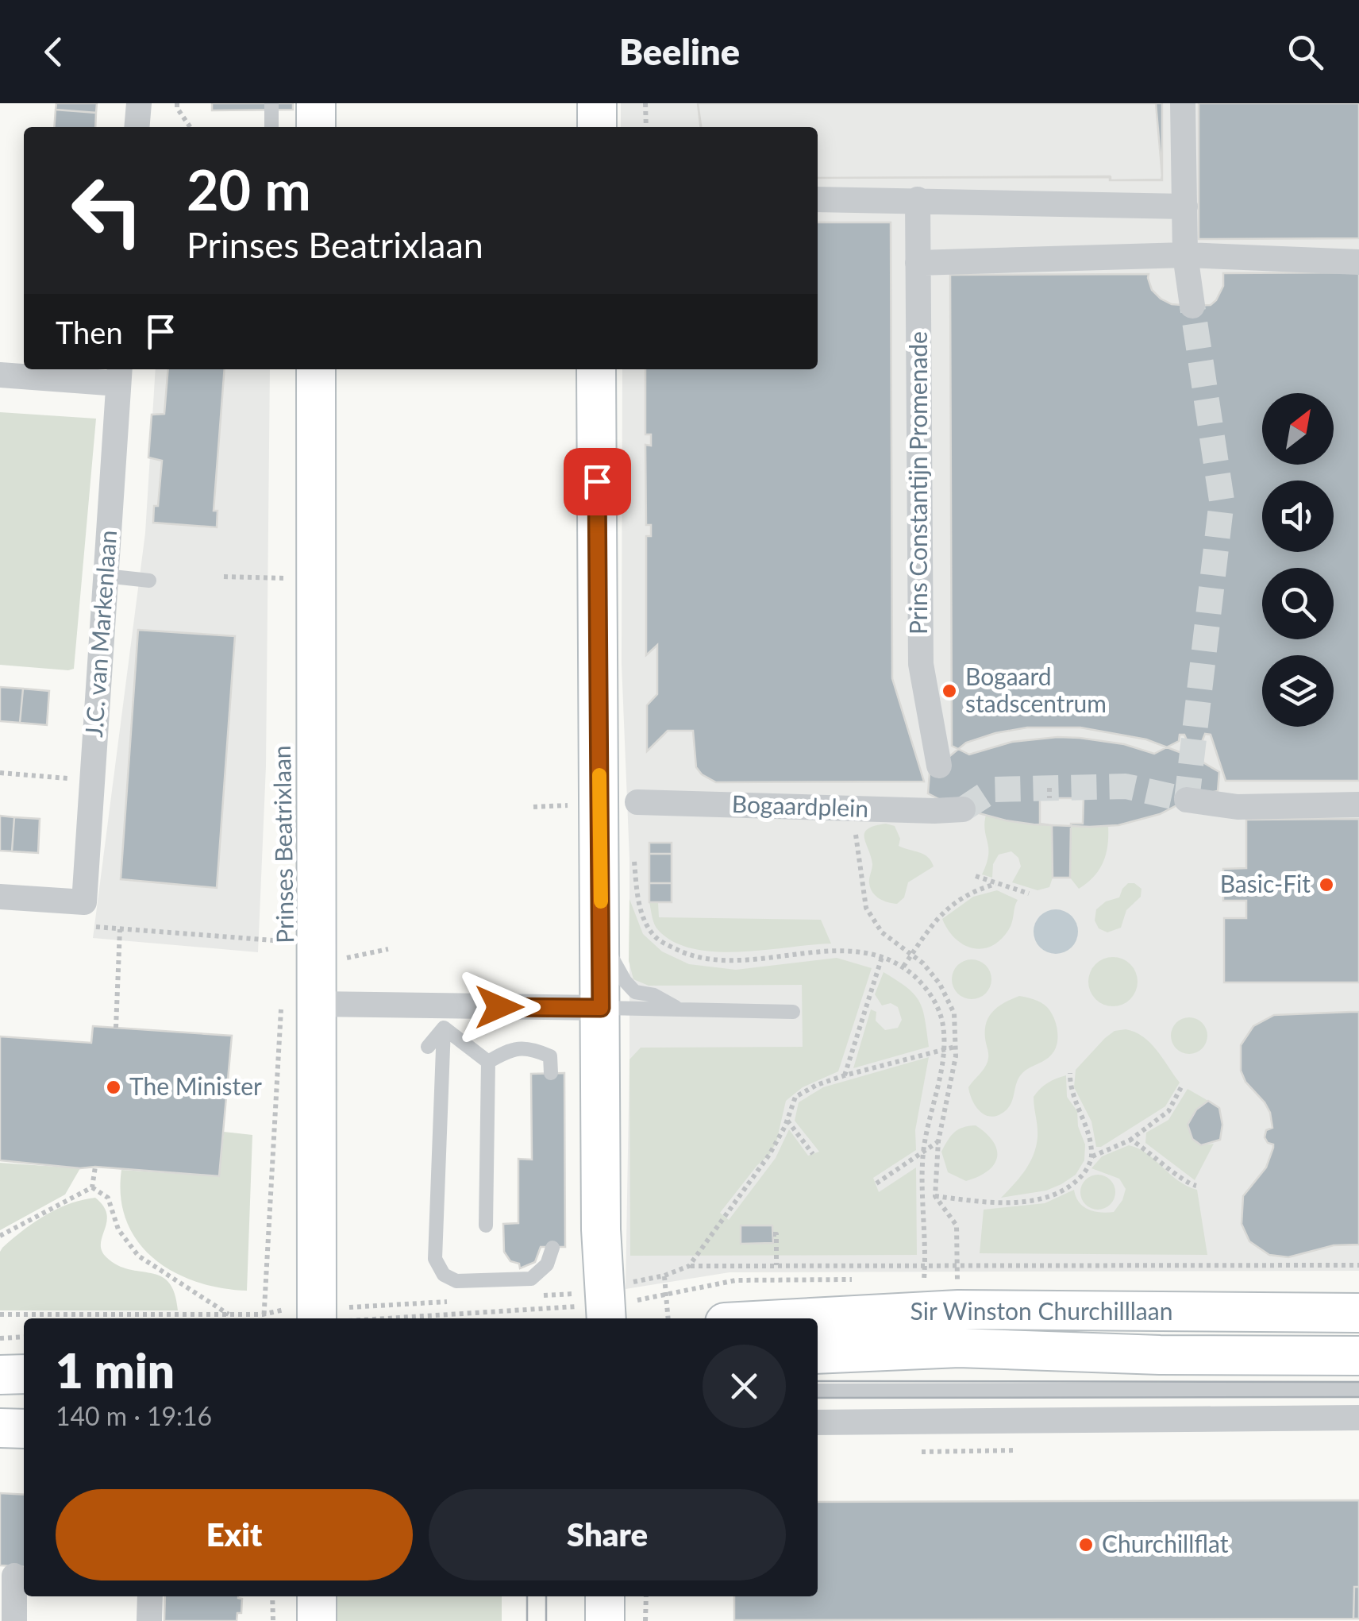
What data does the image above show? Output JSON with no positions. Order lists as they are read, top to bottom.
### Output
{
  "streets": {
    "main road": ["Prinses Beatrixlaan", "Sir Winston Churchilllaan"],
    "street": ["Prins Constantijn Promenade", "J.C. van Markenlaan", "Bogaardplein"]
  },
  "places": [
    "Bogaard stadscentrum",
    "Basic-Fit",
    "The Minister",
    "Churchillflat"
  ],
  "north": "top right",
  "page": {
    "header": "Beeline",
    "turn": ["20 m", "Prinses Beatrixlaan"],
    "then": "Then",
    "heading": ["1 min", "140 m · 19:16"],
    "buttons": ["Exit", "Share"]
  }
}
